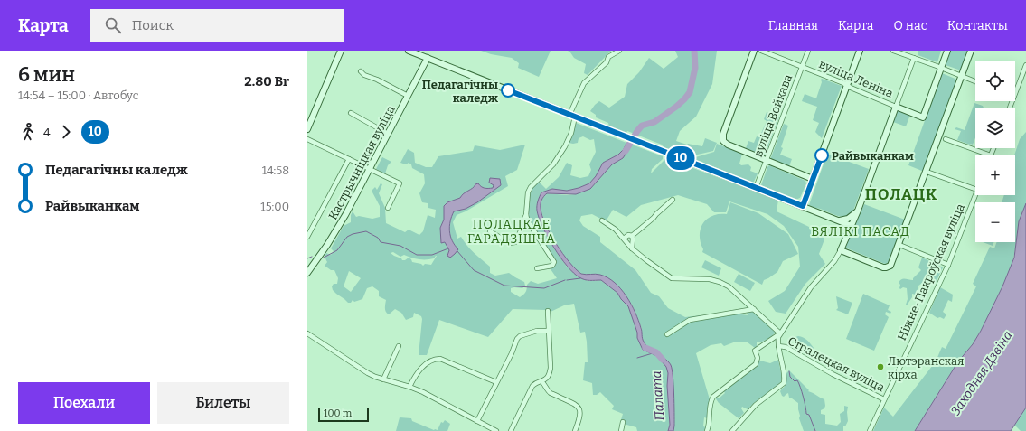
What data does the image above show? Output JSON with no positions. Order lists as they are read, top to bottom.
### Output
{
  "streets": {
    "street": [
      "вуліца Леніна",
      "вуліца Войкава",
      "Кастрычніцкая вуліца",
      "Ніжне-Пакроўская вуліца",
      "Стралецкая вуліца"
    ]
  },
  "crossings": [
    ["вуліца Леніна", "вуліца Войкава"],
    ["Ніжне-Пакроўская вуліца", "Стралецкая вуліца"]
  ],
  "districts": ["ПОЛАЦК", "ПОЛАЦКАЕ ГАРАДЗІШЧА", "ВЯЛІКІ ПАСАД"],
  "water": ["Заходняя Дзвіна", "Палата"],
  "places": ["Педагагічны каледж", "Райвыканкам", "Лютэранская кірха"],
  "lines": ["bus line 10"],
  "scale_bar": "100 m",
  "page": {
    "header": "Карта",
    "search": "Поиск",
    "nav": [
      "Главная",
      "Карта",
      "О нас",
      "Контакты"
    ],
    "heading": ["6 мин", "14:54 – 15:00 · Автобус", "2.80 Br"],
    "on_map": "10",
    "map_buttons": ["+", "−"],
    "legs": ["4", "10"],
    "list": [
      {
        "name": "Педагагічны каледж",
        "value": "14:58"
      },
      {
        "name": "Райвыканкам",
        "value": "15:00"
      }
    ],
    "buttons": ["Поехали", "Билеты"],
    "scale": "100 m"
  }
}
